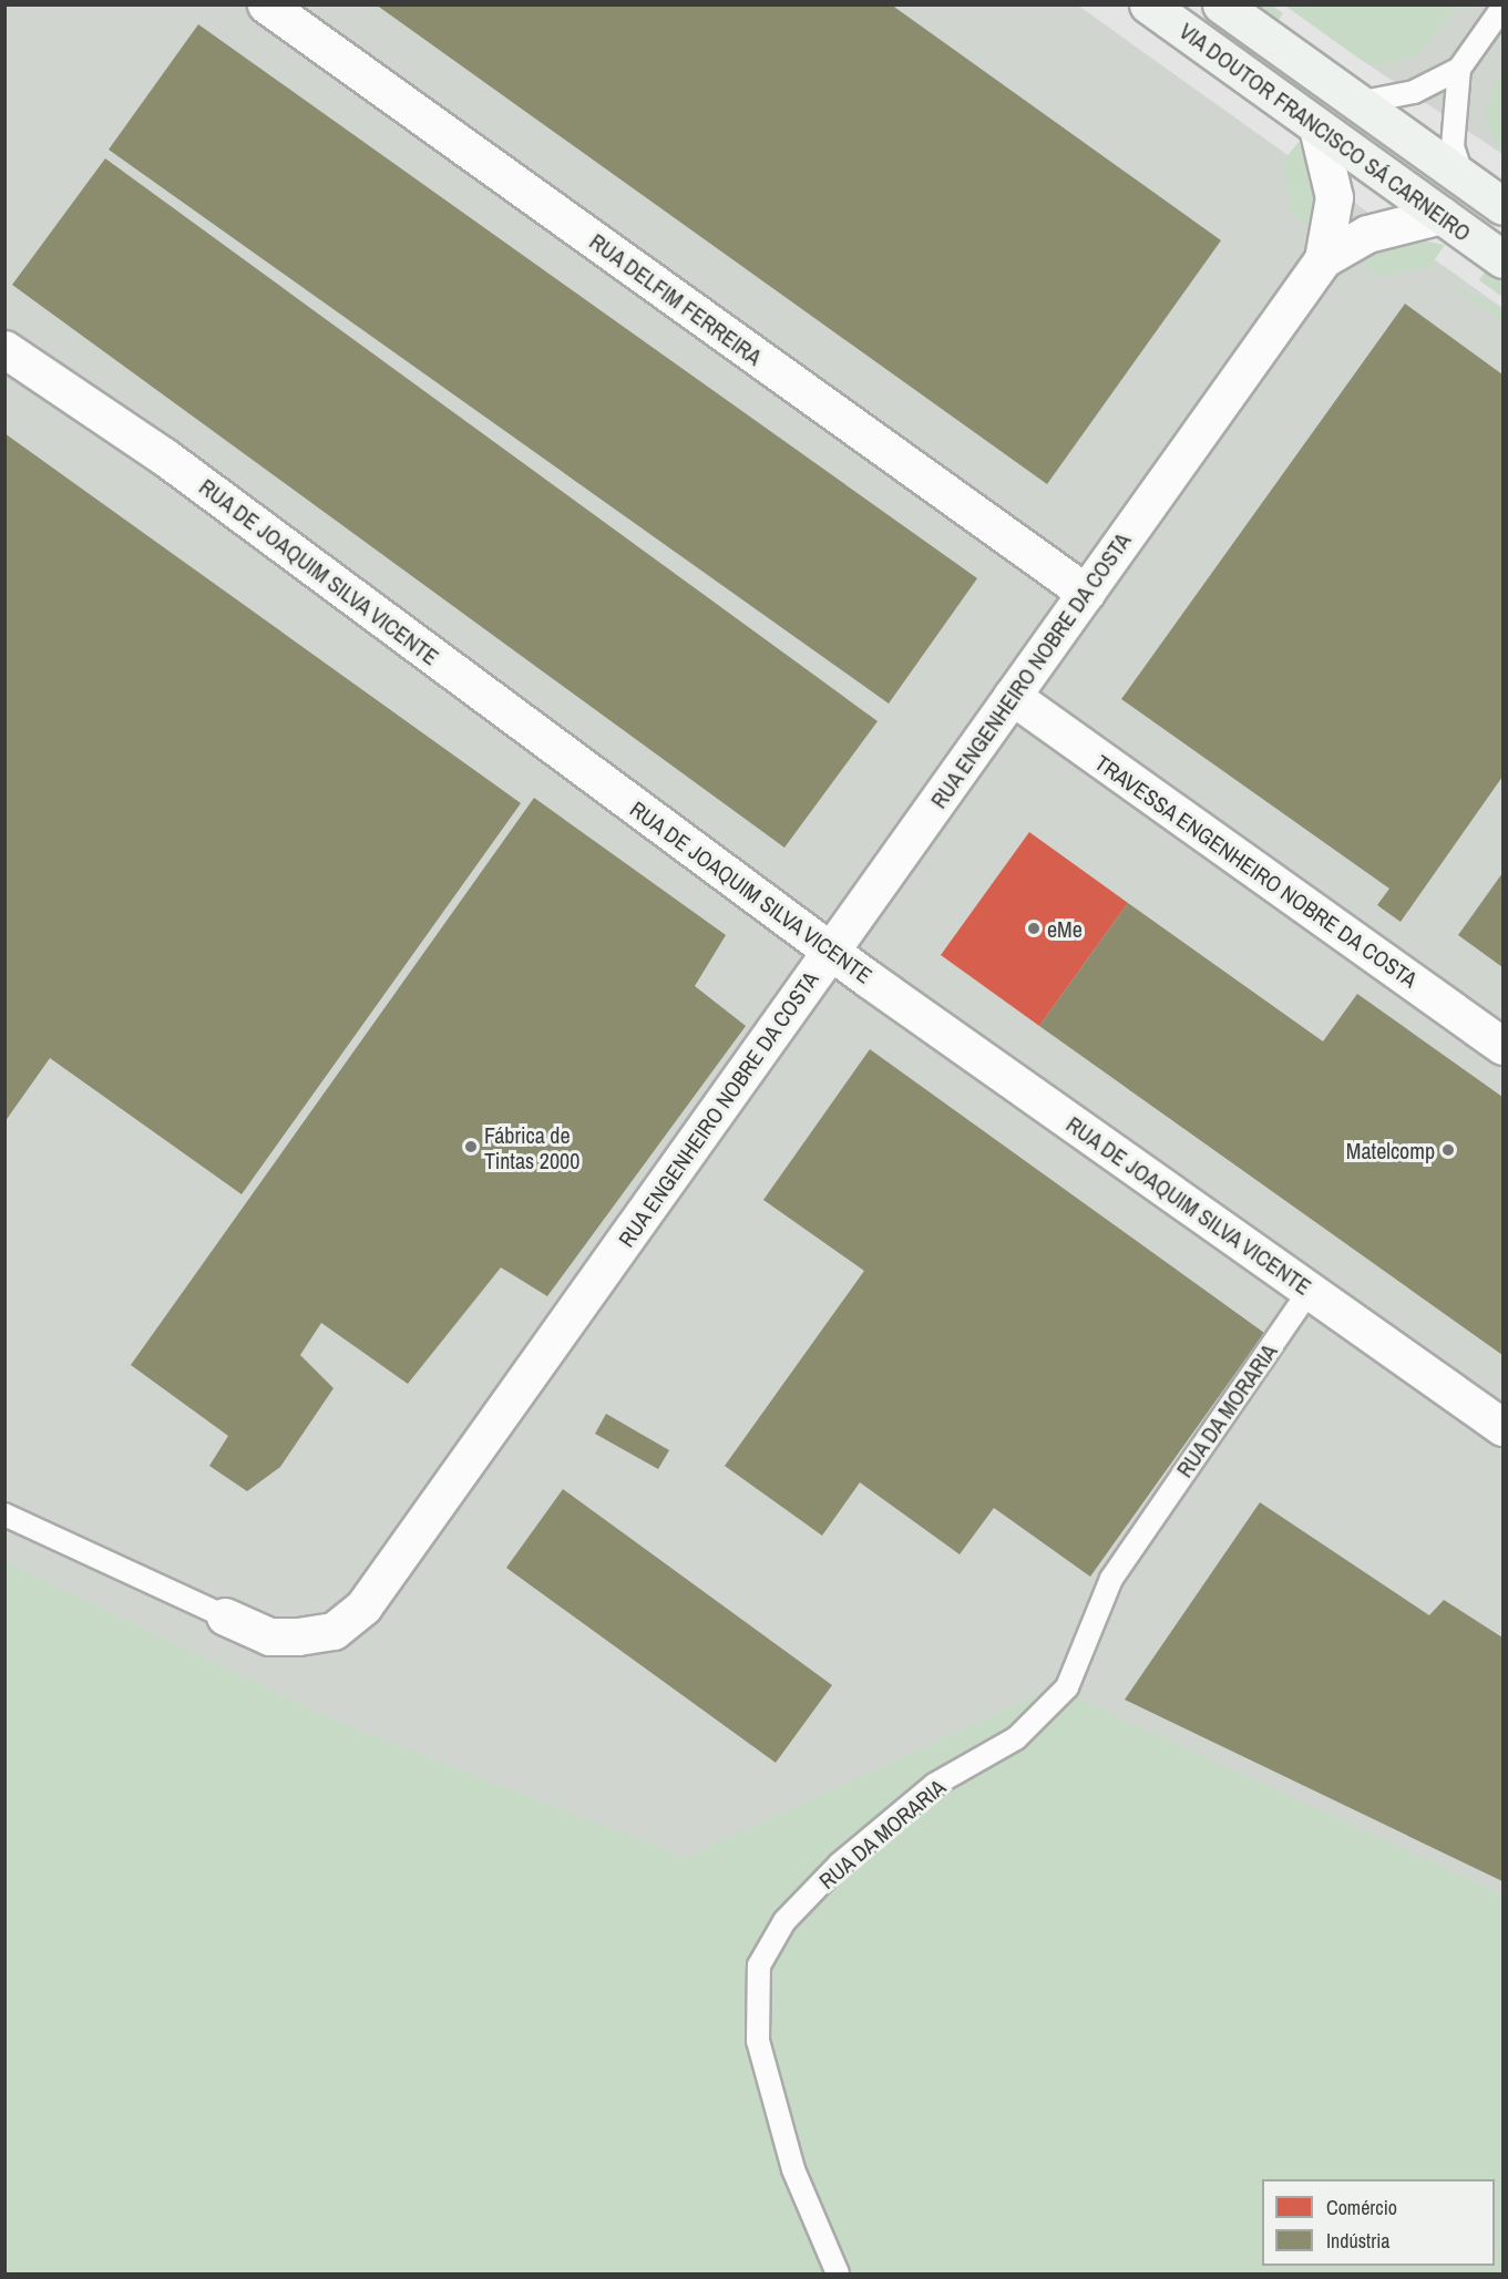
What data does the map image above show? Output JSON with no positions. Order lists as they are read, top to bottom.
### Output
{
  "streets": {
    "main road": ["VIA DOUTOR FRANCISCO SÁ CARNEIRO"],
    "street": [
      "RUA DELFIM FERREIRA",
      "RUA DE JOAQUIM SILVA VICENTE",
      "RUA ENGENHEIRO NOBRE DA COSTA",
      "TRAVESSA ENGENHEIRO NOBRE DA COSTA"
    ],
    "lane": ["RUA DA MORARIA"]
  },
  "crossings": [
    ["VIA DOUTOR FRANCISCO SÁ CARNEIRO", "RUA ENGENHEIRO NOBRE DA COSTA"],
    ["RUA DELFIM FERREIRA", "RUA ENGENHEIRO NOBRE DA COSTA"],
    ["RUA DE JOAQUIM SILVA VICENTE", "RUA ENGENHEIRO NOBRE DA COSTA"],
    ["RUA DE JOAQUIM SILVA VICENTE", "RUA DA MORARIA"],
    ["RUA ENGENHEIRO NOBRE DA COSTA", "TRAVESSA ENGENHEIRO NOBRE DA COSTA"]
  ],
  "places": ["eMe", "Fábrica de Tintas 2000", "Matelcomp"],
  "legend": ["Comércio", "Indústria"]
}
